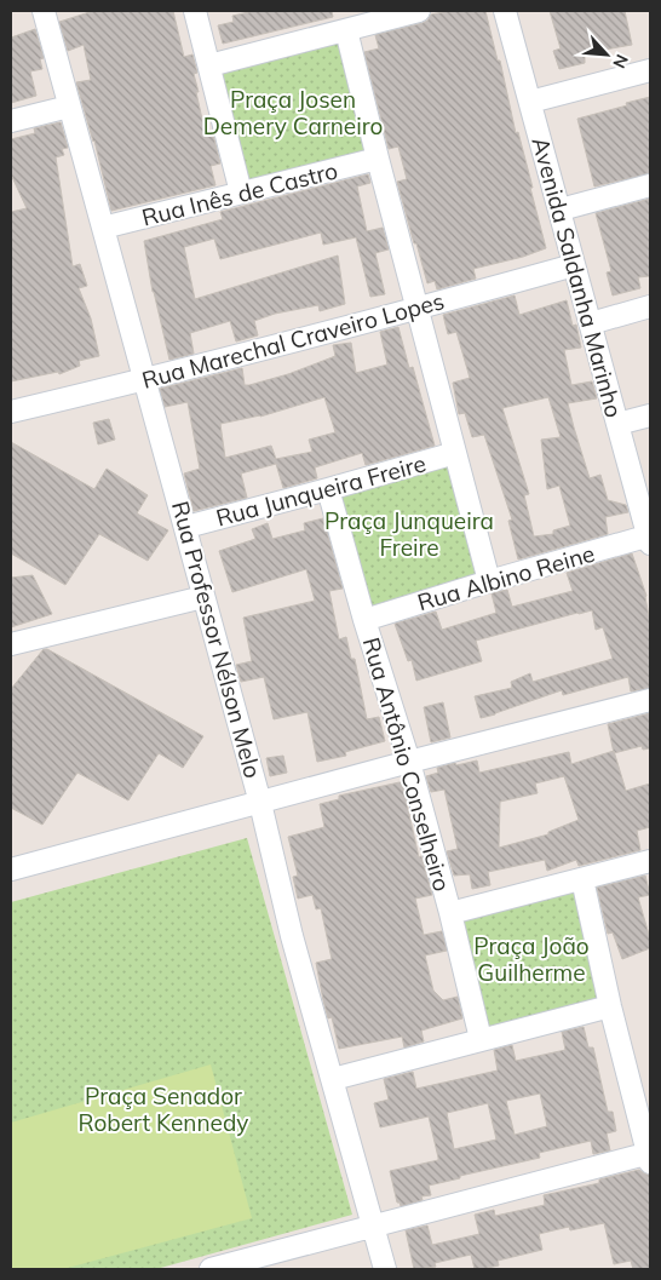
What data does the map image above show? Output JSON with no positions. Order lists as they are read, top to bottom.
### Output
{
  "streets": {
    "street": [
      "Rua Inês de Castro",
      "Avenida Saldanha Marinho",
      "Rua Marechal Craveiro Lopes",
      "Rua Junqueira Freire",
      "Rua Albino Reine",
      "Rua Professor Nélson Melo",
      "Rua Antônio Conselheiro"
    ]
  },
  "crossings": [
    ["Rua Inês de Castro", "Rua Professor Nélson Melo"],
    ["Avenida Saldanha Marinho", "Rua Marechal Craveiro Lopes"],
    ["Avenida Saldanha Marinho", "Rua Albino Reine"],
    ["Rua Marechal Craveiro Lopes", "Rua Professor Nélson Melo"],
    ["Rua Junqueira Freire", "Rua Professor Nélson Melo"],
    ["Rua Junqueira Freire", "Rua Antônio Conselheiro"],
    ["Rua Albino Reine", "Rua Antônio Conselheiro"]
  ],
  "parks": [
    "Praça Josen Demery Carneiro",
    "Praça Junqueira Freire",
    "Praça João Guilherme",
    "Praça Senador Robert Kennedy"
  ],
  "north": "bottom right"
}
